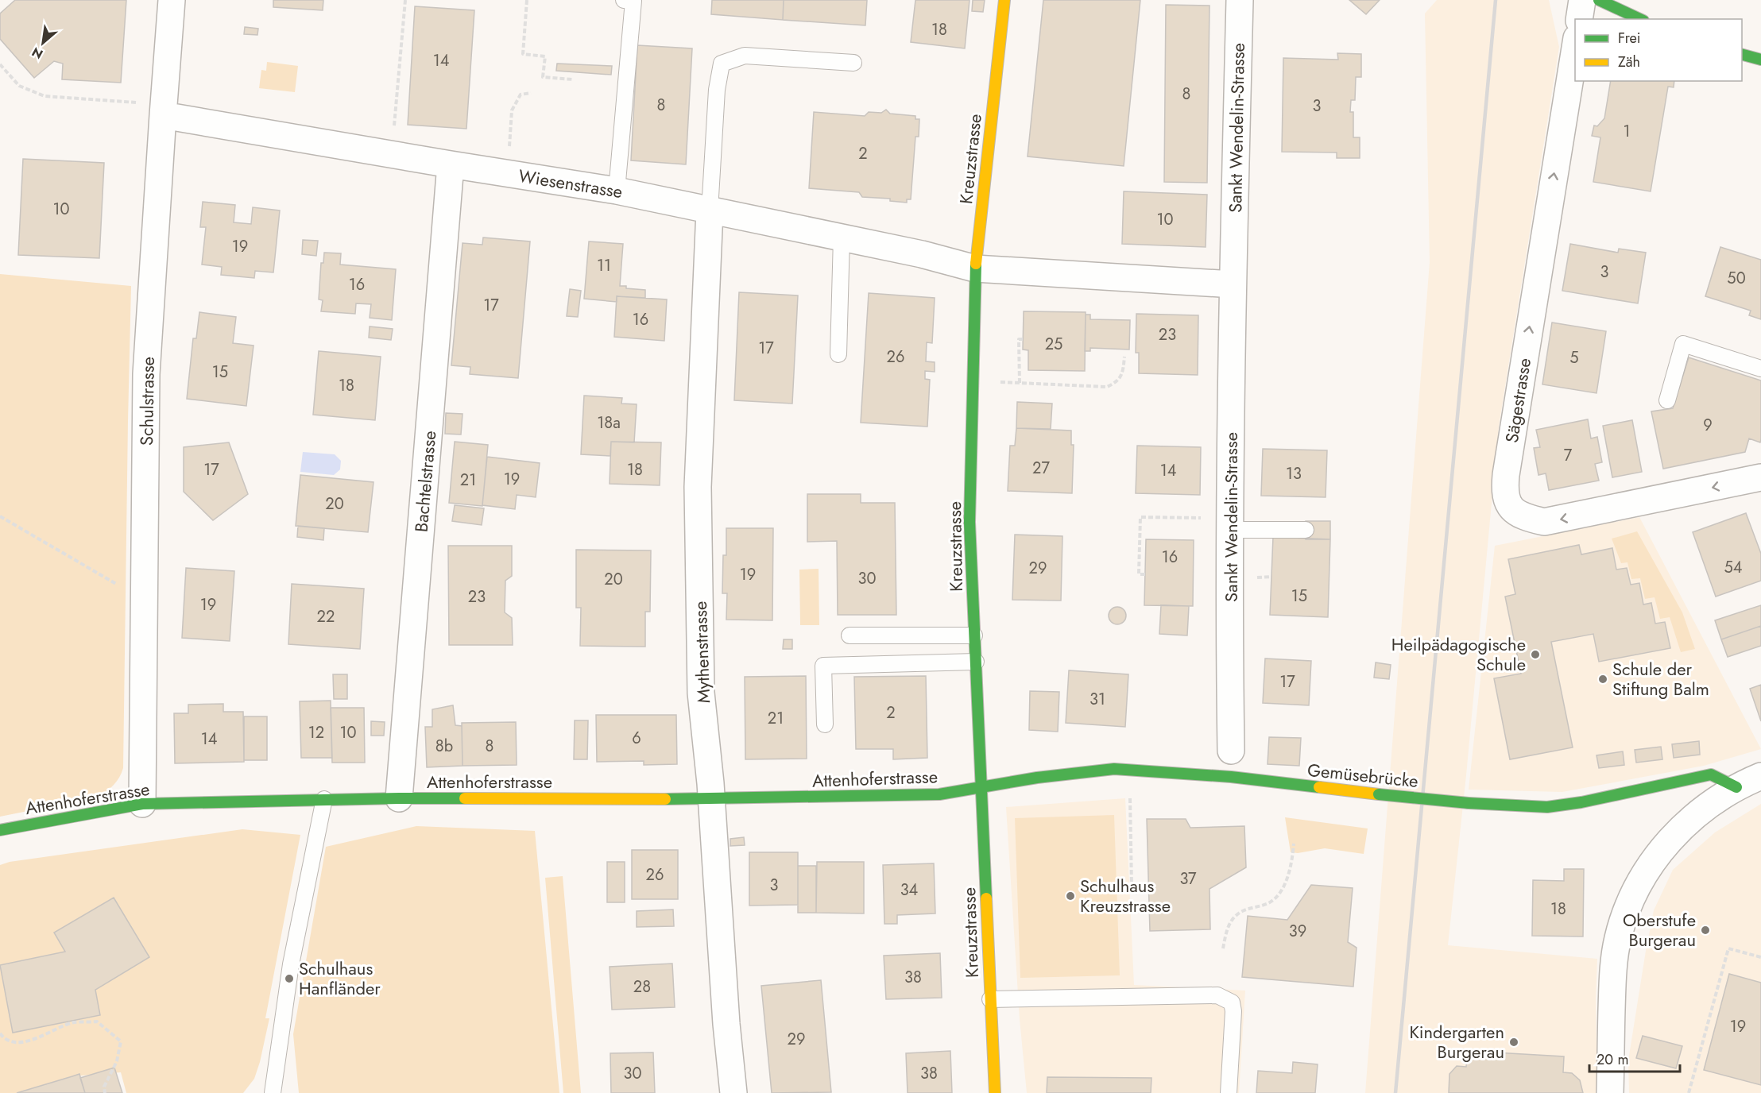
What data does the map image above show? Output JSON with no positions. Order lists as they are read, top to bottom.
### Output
{
  "streets": {
    "street": [
      "Sankt Wendelin-Strasse",
      "Kreuzstrasse",
      "Wiesenstrasse",
      "Sägestrasse",
      "Schulstrasse",
      "Bachtelstrasse",
      "Mythenstrasse",
      "Gemüsebrücke",
      "Attenhoferstrasse"
    ]
  },
  "crossings": [
    ["Kreuzstrasse", "Wiesenstrasse"],
    ["Kreuzstrasse", "Gemüsebrücke"],
    ["Kreuzstrasse", "Attenhoferstrasse"],
    ["Wiesenstrasse", "Schulstrasse"],
    ["Wiesenstrasse", "Bachtelstrasse"],
    ["Wiesenstrasse", "Mythenstrasse"],
    ["Schulstrasse", "Attenhoferstrasse"],
    ["Bachtelstrasse", "Attenhoferstrasse"],
    ["Mythenstrasse", "Attenhoferstrasse"],
    ["Gemüsebrücke", "Attenhoferstrasse"]
  ],
  "places": [
    "Heilpädagogische Schule",
    "Schule der Stiftung Balm",
    "Schulhaus Kreuzstrasse",
    "Oberstufe Burgerau",
    "Schulhaus Hanfländer",
    "Kindergarten Burgerau"
  ],
  "house_numbers": [
    "18",
    "14",
    "8",
    "8",
    "3",
    "1",
    "2",
    "10",
    "10",
    "19",
    "11",
    "3",
    "50",
    "16",
    "17",
    "16",
    "23",
    "25",
    "17",
    "26",
    "5",
    "15",
    "18",
    "18a",
    "9",
    "7",
    "27",
    "17",
    "18",
    "14",
    "13",
    "19",
    "21",
    "20",
    "16",
    "54",
    "29",
    "19",
    "30",
    "20",
    "15",
    "23",
    "19",
    "22",
    "17",
    "31",
    "2",
    "21",
    "12",
    "10",
    "6",
    "14",
    "8b",
    "8",
    "26",
    "37",
    "3",
    "34",
    "18",
    "39",
    "38",
    "28",
    "19",
    "29",
    "30",
    "38"
  ],
  "legend": ["Frei", "Zäh"],
  "scale_bar": "20 m",
  "north": "bottom left"
}
